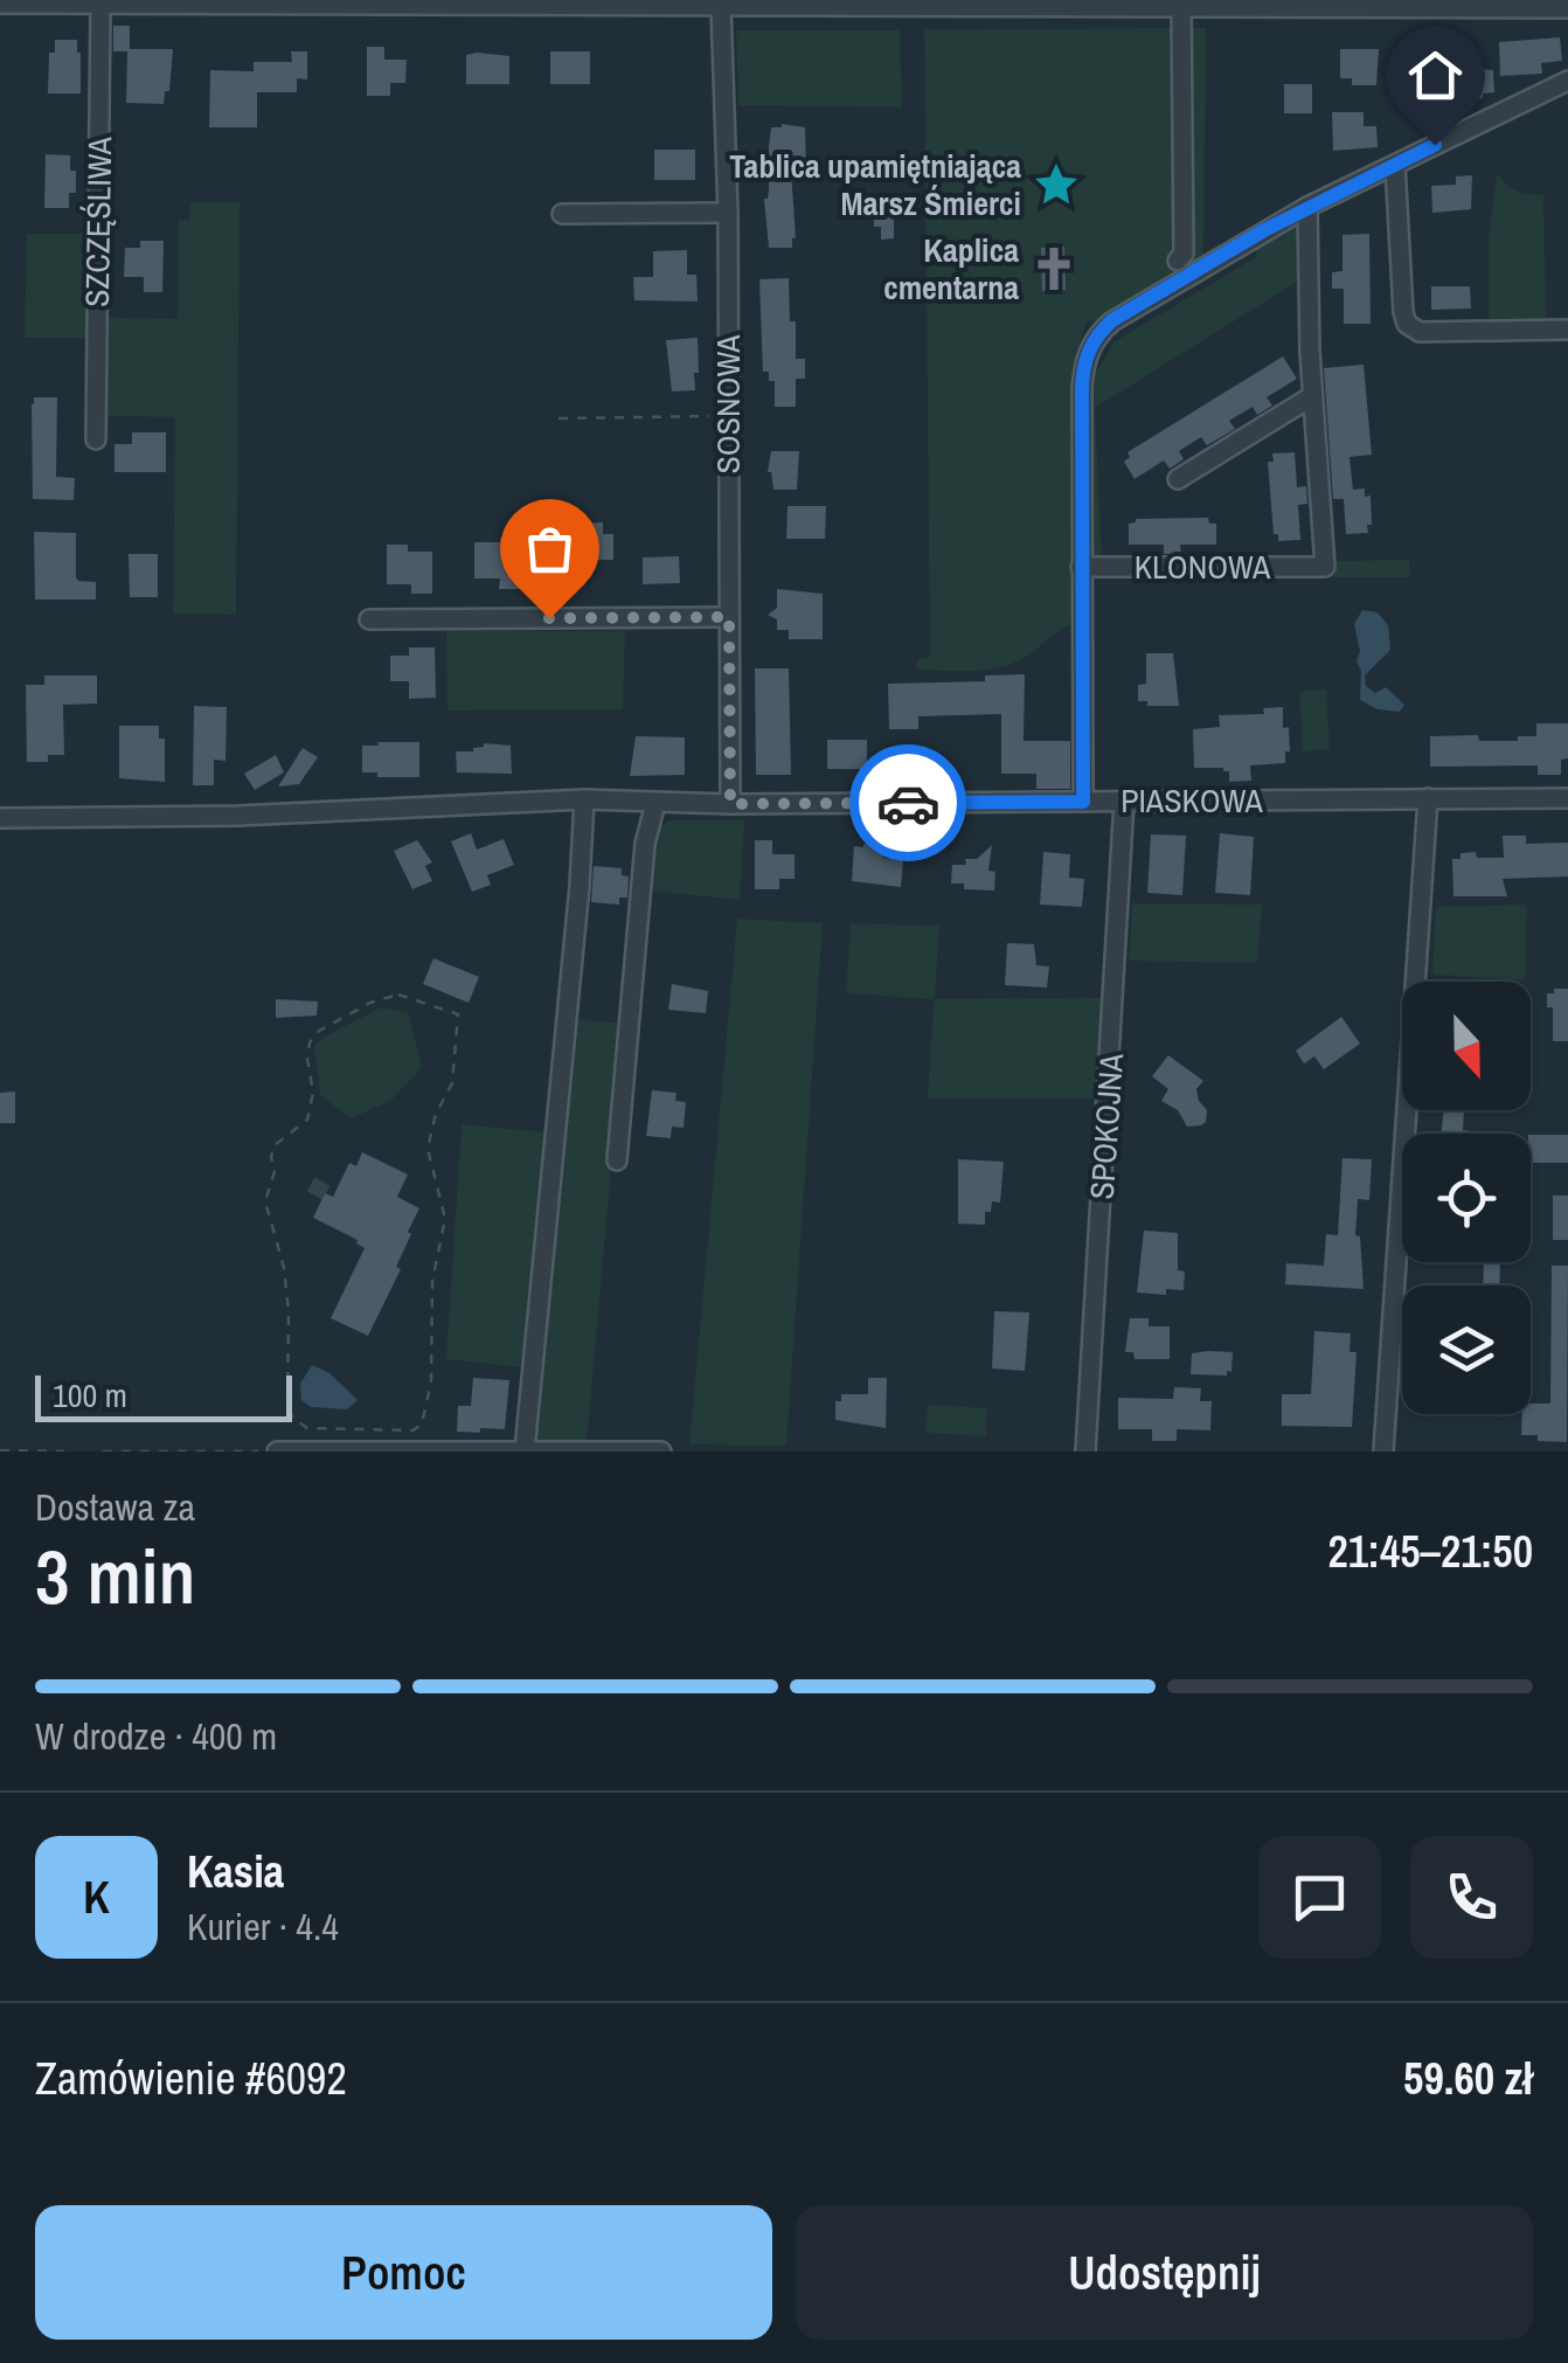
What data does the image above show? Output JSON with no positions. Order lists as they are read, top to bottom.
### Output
{
  "streets": {
    "street": [
      "SZCZĘŚLIWA",
      "SOSNOWA",
      "KLONOWA",
      "PIASKOWA",
      "SPOKOJNA"
    ]
  },
  "crossings": [
    ["SOSNOWA", "PIASKOWA"],
    ["PIASKOWA", "SPOKOJNA"]
  ],
  "places": {
    "place": ["Tablica upamiętniająca Marsz Śmierci"],
    "church": ["Kaplica cmentarna"]
  },
  "scale_bar": "100 m",
  "north": "bottom",
  "page": {
    "scale": "100 m",
    "heading": ["3 min", "Dostawa za", "21:45–21:50"],
    "panel": [
      "Kasia",
      "Kurier · 4.4",
      "Zamówienie #6092",
      "59.60 zł"
    ],
    "bar": "W drodze · 400 m",
    "round": "K",
    "buttons": ["Pomoc", "Udostępnij"]
  }
}
